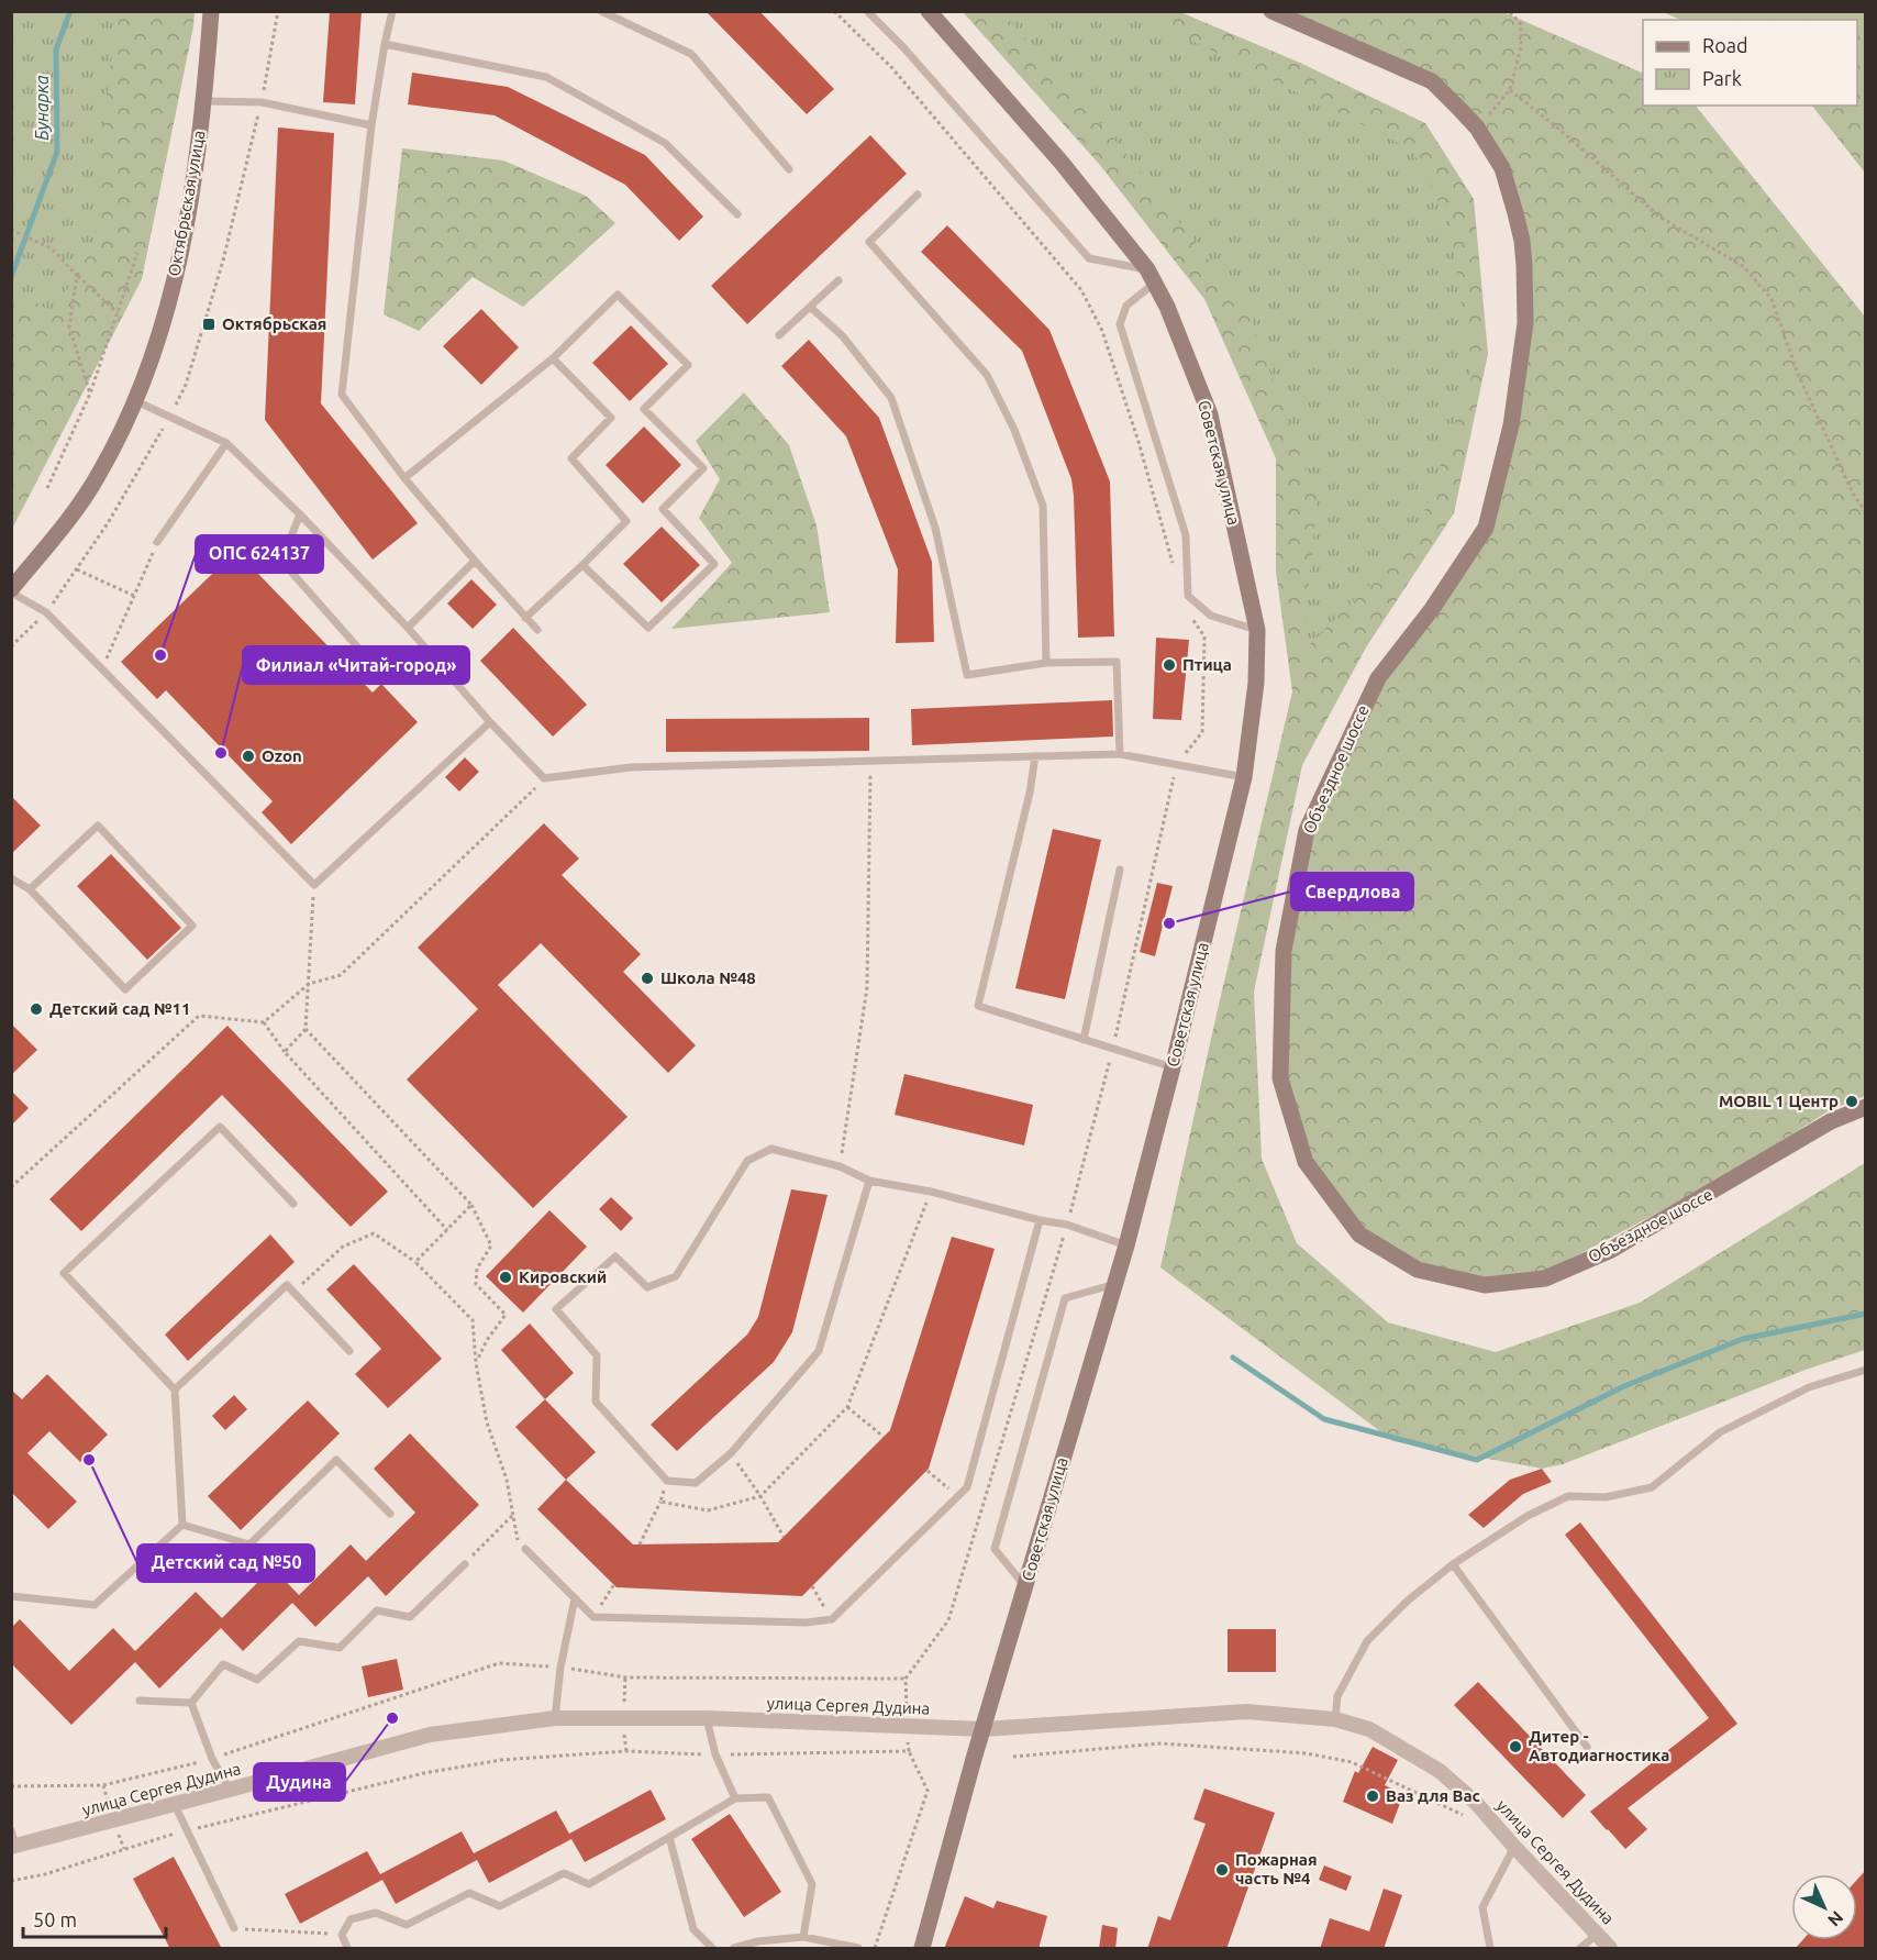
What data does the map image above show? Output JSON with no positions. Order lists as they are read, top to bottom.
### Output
{
  "streets": {
    "street": [
      "Октябрьская улица",
      "Советская улица",
      "Объездное шоссе",
      "улица Сергея Дудина"
    ]
  },
  "crossings": [
    ["Советская улица", "улица Сергея Дудина"]
  ],
  "water": ["Бунарка"],
  "places": {
    "transit": ["Октябрьская"],
    "other": [
      "ОПС 624137",
      "Птица",
      "Филиал «Читай-город»",
      "Ozon",
      "Свердлова",
      "Школа №48",
      "Детский сад №11",
      "MOBIL 1 Центр",
      "Кировский",
      "Детский сад №50",
      "Дудина",
      "Дитер - Автодиагностика",
      "Ваз для Вас",
      "Пожарная часть №4"
    ]
  },
  "legend": ["Road", "Park"],
  "scale_bar": "50 m",
  "north": "bottom right"
}
